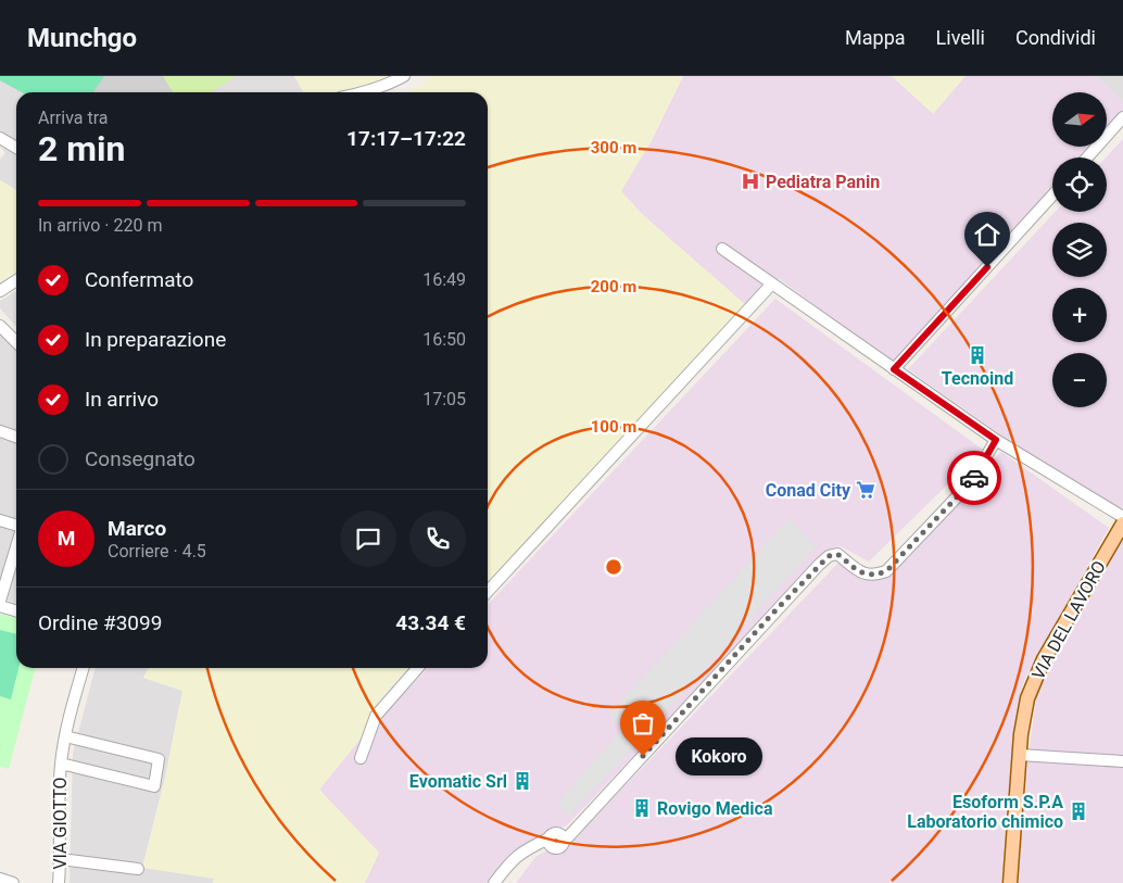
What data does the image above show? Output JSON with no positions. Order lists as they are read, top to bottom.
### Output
{
  "streets": {
    "main road": ["VIA DEL LAVORO"],
    "street": ["VIA GIOTTO"]
  },
  "places": {
    "hospital": ["Pediatra Panin"],
    "building": [
      "Tecnoind",
      "Evomatic Srl",
      "Rovigo Medica",
      "Esoform S.P.A Laboratorio chimico"
    ],
    "supermarket": ["Conad City"],
    "other": ["Kokoro"]
  },
  "north": "right",
  "page": {
    "header": "Munchgo",
    "nav": ["Mappa", "Livelli", "Condividi"],
    "map_buttons": ["+", "−"],
    "heading": ["2 min", "Arriva tra", "17:17–17:22"],
    "panel": [
      "Marco",
      "Corriere · 4.5",
      "Ordine #3099",
      "43.34 €"
    ],
    "bar": "In arrivo · 220 m",
    "list": [
      ["Confermato", "16:49"],
      ["In preparazione", "16:50"],
      ["In arrivo", "17:05"],
      "Consegnato"
    ],
    "round": "M",
    "bubble": "Kokoro"
  },
  "rings": ["300 m", "200 m", "100 m"]
}
